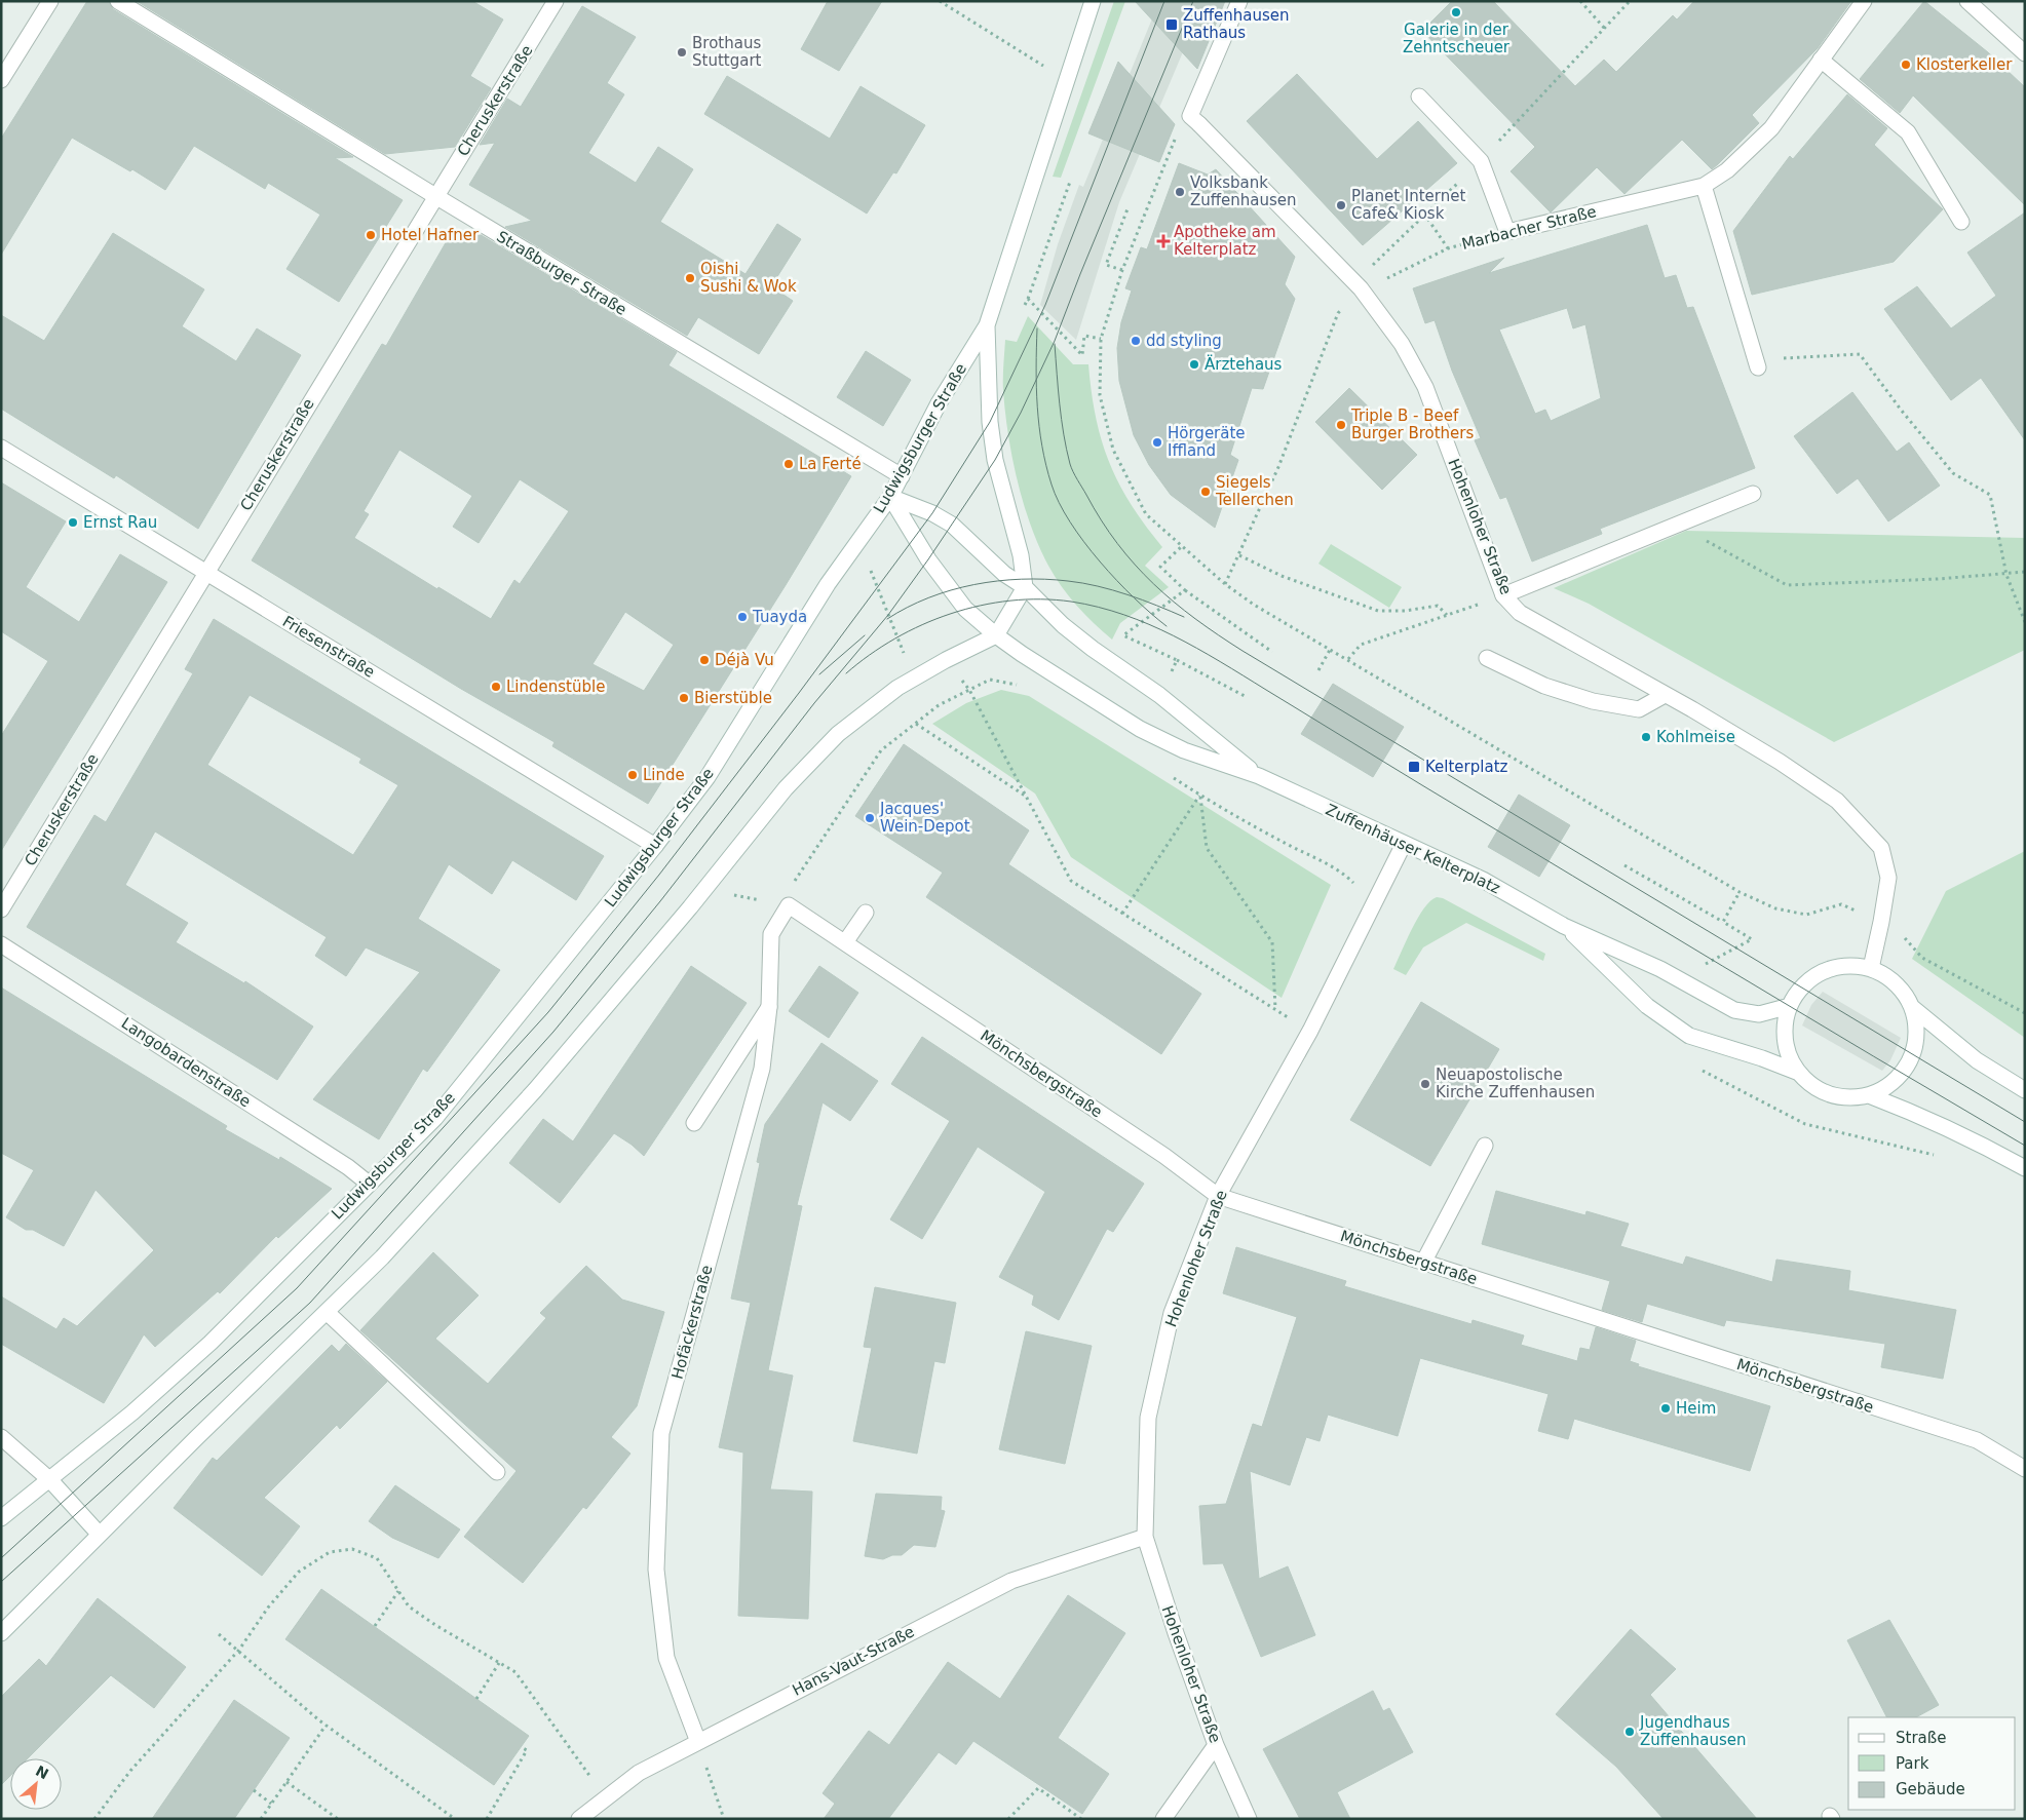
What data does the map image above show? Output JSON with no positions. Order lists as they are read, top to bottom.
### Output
{
  "streets": {
    "street": [
      "Cheruskerstraße",
      "Marbacher Straße",
      "Straßburger Straße",
      "Ludwigsburger Straße",
      "Hohenloher Straße",
      "Friesenstraße",
      "Zuffenhäuser Kelterplatz",
      "Langobardenstraße",
      "Mönchsbergstraße",
      "Hofäckerstraße",
      "Hans-Vaut-Straße"
    ]
  },
  "crossings": [
    ["Cheruskerstraße", "Straßburger Straße"],
    ["Cheruskerstraße", "Friesenstraße"],
    ["Marbacher Straße", "Hohenloher Straße"],
    ["Straßburger Straße", "Ludwigsburger Straße"],
    ["Ludwigsburger Straße", "Friesenstraße"],
    ["Ludwigsburger Straße", "Zuffenhäuser Kelterplatz"],
    ["Ludwigsburger Straße", "Langobardenstraße"],
    ["Hohenloher Straße", "Zuffenhäuser Kelterplatz"],
    ["Hohenloher Straße", "Mönchsbergstraße"],
    ["Hohenloher Straße", "Hans-Vaut-Straße"],
    ["Mönchsbergstraße", "Hofäckerstraße"],
    ["Hofäckerstraße", "Hans-Vaut-Straße"]
  ],
  "places": {
    "other": [
      "Galerie in der Zehntscheuer",
      "Brothaus Stuttgart",
      "Klosterkeller",
      "Volksbank Zuffenhausen",
      "Planet Internet Cafe& Kiosk",
      "Hotel Hafner",
      "Oishi Sushi & Wok",
      "dd styling",
      "Ärztehaus",
      "Triple B - Beef Burger Brothers",
      "Hörgeräte Iffland",
      "La Ferté",
      "Siegels Tellerchen",
      "Ernst Rau",
      "Tuayda",
      "Déjà Vu",
      "Lindenstüble",
      "Bierstüble",
      "Kohlmeise",
      "Linde",
      "Jacques' Wein-Depot",
      "Neuapostolische Kirche Zuffenhausen",
      "Heim",
      "Jugendhaus Zuffenhausen"
    ],
    "transit": ["Zuffenhausen Rathaus", "Kelterplatz"],
    "health": ["Apotheke am Kelterplatz"]
  },
  "legend": ["Straße", "Park", "Gebäude"],
  "north": "top right"
}
